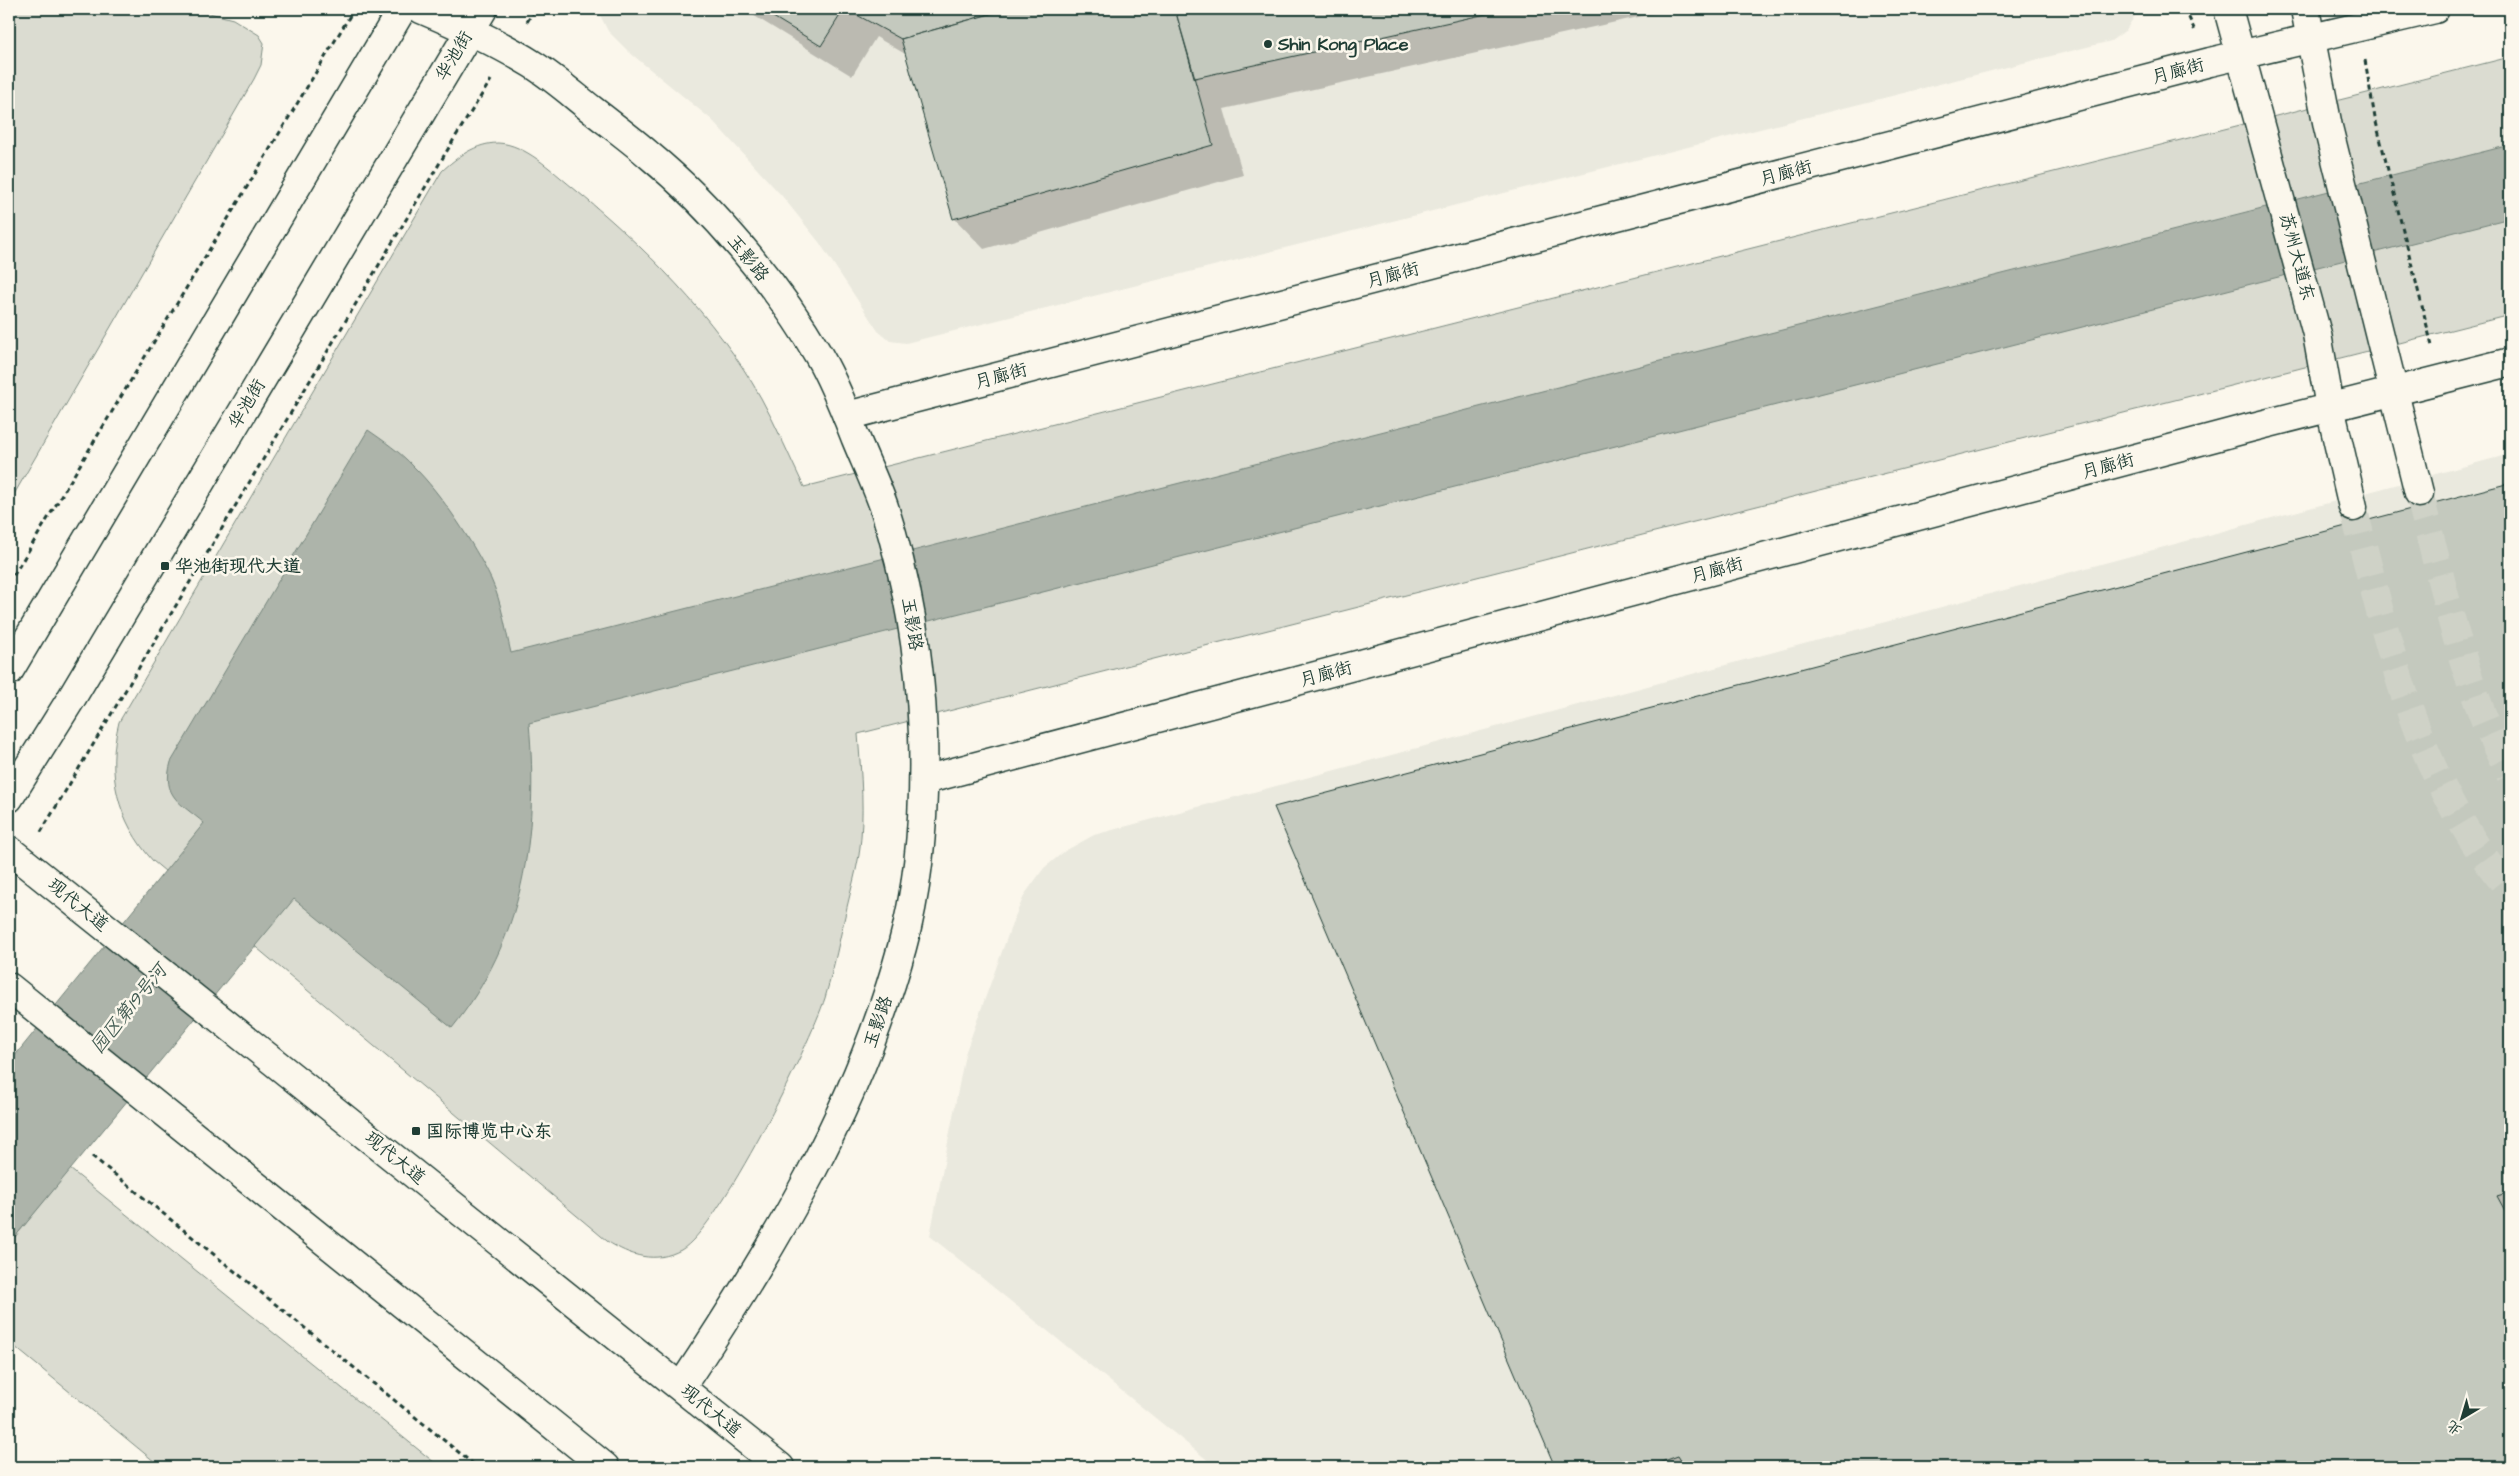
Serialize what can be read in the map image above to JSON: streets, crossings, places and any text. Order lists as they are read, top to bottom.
{
  "streets": {
    "street": [
      "华池街",
      "月廊街",
      "苏州大道东",
      "玉影路",
      "现代大道"
    ]
  },
  "crossings": [
    ["华池街", "玉影路"],
    ["月廊街", "苏州大道东"],
    ["月廊街", "玉影路"],
    ["玉影路", "现代大道"]
  ],
  "water": ["园区第19号河"],
  "places": {
    "other": ["Shin Kong Place"],
    "transit": ["华池街现代大道", "国际博览中心东"]
  },
  "north": "bottom left"
}
